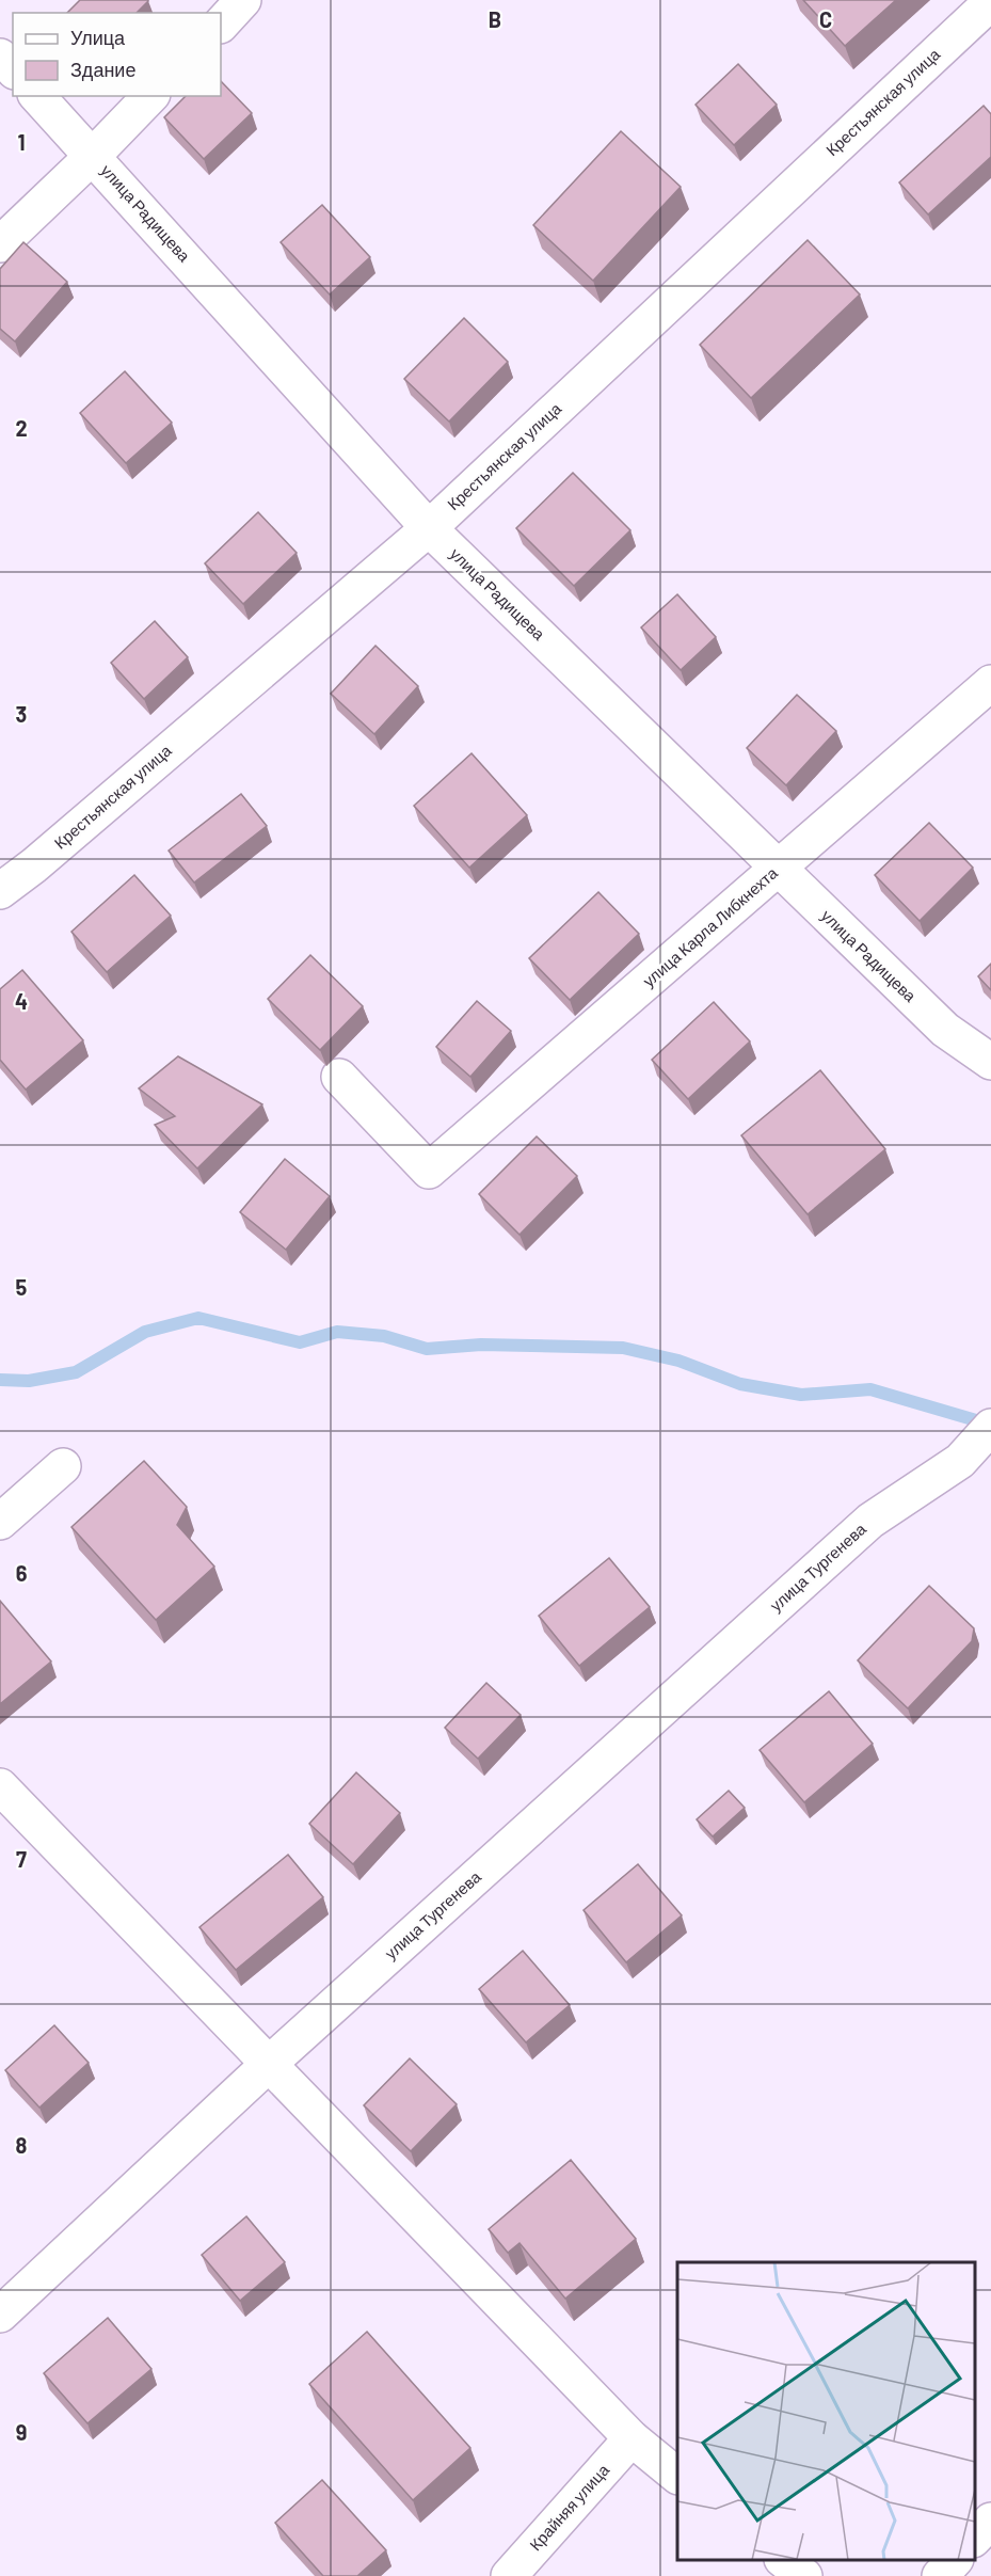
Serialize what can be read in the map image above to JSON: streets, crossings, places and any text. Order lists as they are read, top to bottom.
{
  "streets": {
    "street": [
      "Крестьянская улица",
      "улица Радищева",
      "улица Карла Либкнехта",
      "улица Тургенева",
      "Крайняя улица"
    ]
  },
  "crossings": [
    ["Крестьянская улица", "улица Радищева"],
    ["улица Радищева", "улица Карла Либкнехта"]
  ],
  "legend": ["Улица", "Здание"],
  "grid": {
    "columns": ["B", "C"],
    "rows": [
      "1",
      "2",
      "3",
      "4",
      "5",
      "6",
      "7",
      "8",
      "9"
    ]
  }
}
